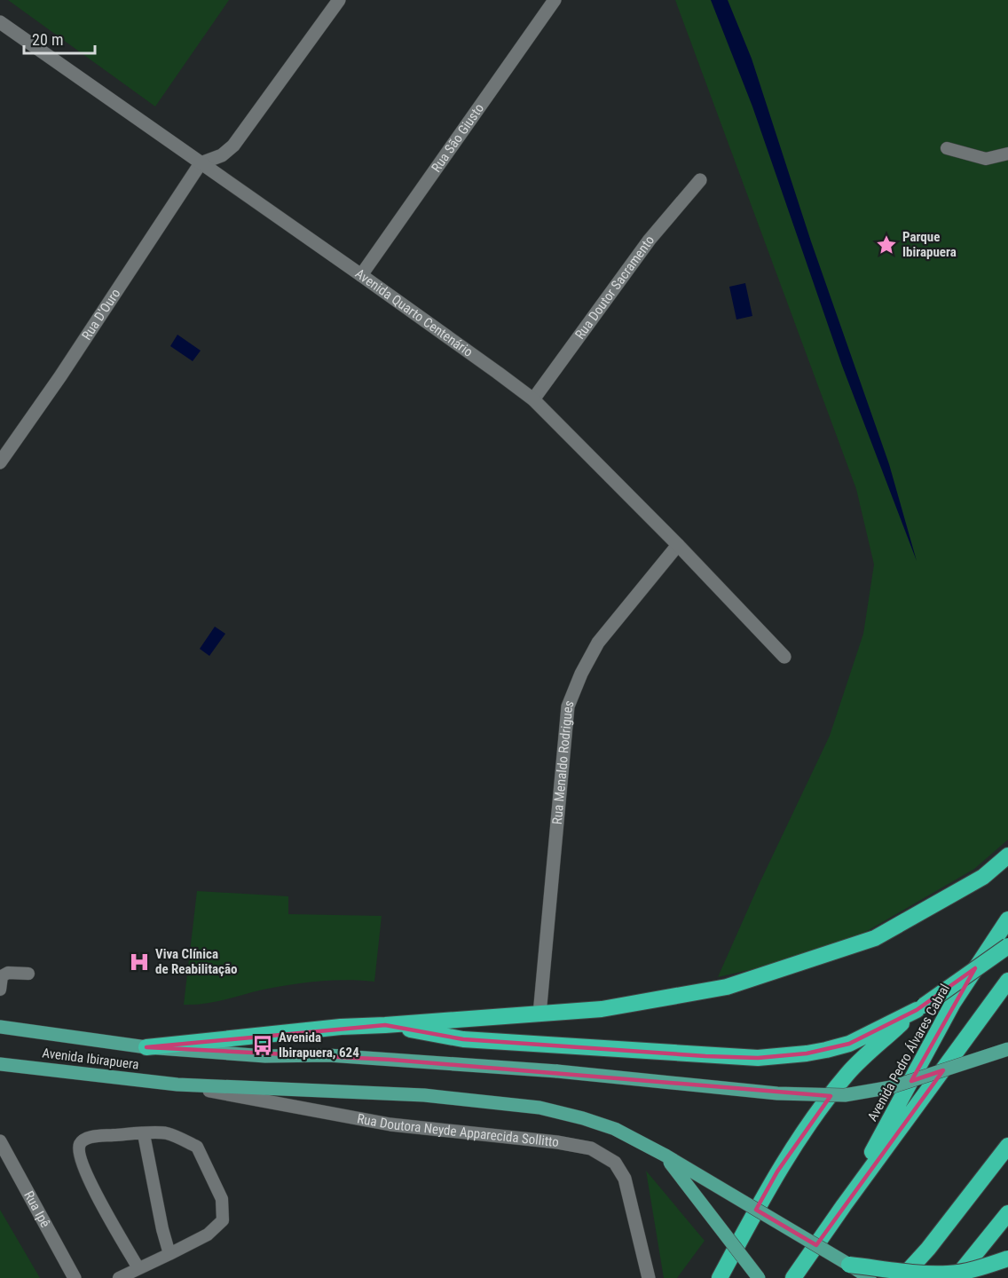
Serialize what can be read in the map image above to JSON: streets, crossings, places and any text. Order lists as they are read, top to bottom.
{
  "streets": {
    "highway": ["Avenida Pedro Álvares Cabral"],
    "main road": ["Avenida Ibirapuera"],
    "street": [
      "Rua São Giusto",
      "Rua Doutor Sacramento",
      "Avenida Quarto Centenário",
      "Rua D'Ouro",
      "Rua Menaldo Rodrigues",
      "Rua Doutora Neyde Apparecida Sollitto",
      "Rua Ipê"
    ]
  },
  "crossings": [
    ["Rua São Giusto", "Avenida Quarto Centenário"],
    ["Rua Doutor Sacramento", "Avenida Quarto Centenário"],
    ["Avenida Quarto Centenário", "Rua D'Ouro"],
    ["Avenida Quarto Centenário", "Rua Menaldo Rodrigues"],
    ["Avenida Ibirapuera", "Rua Doutora Neyde Apparecida Sollitto"]
  ],
  "places": {
    "place": ["Parque Ibirapuera"],
    "hospital": ["Viva Clínica de Reabilitação"],
    "bus stop": ["Avenida Ibirapuera, 624"]
  },
  "scale_bar": "20 m"
}
